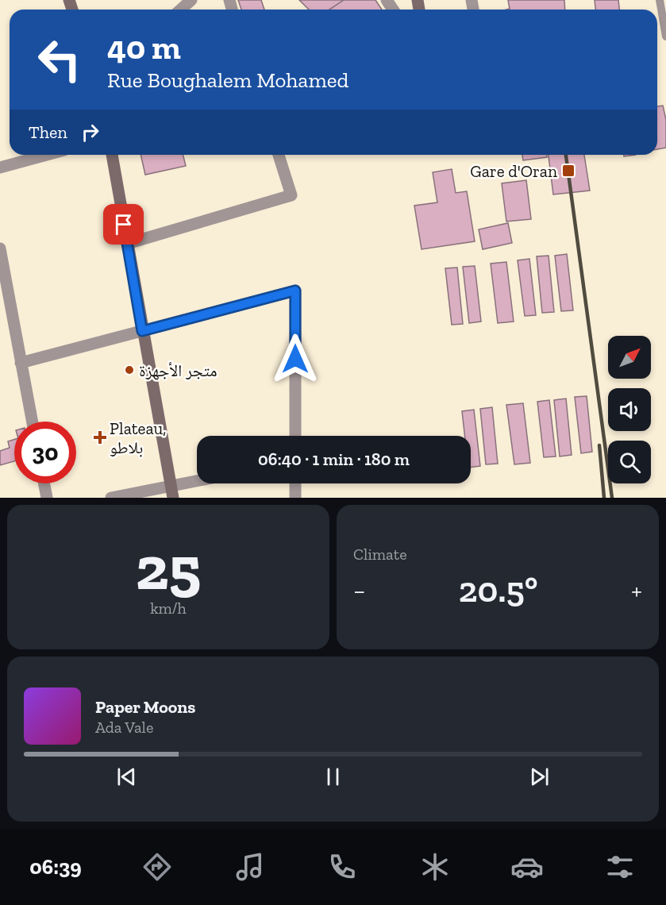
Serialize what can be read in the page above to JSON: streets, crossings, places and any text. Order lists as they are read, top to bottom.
{
  "places": {
    "transit": ["Gare d'Oran"],
    "other": ["متجر الأجهزة"],
    "health": ["Plateau, بلاطو"]
  },
  "north": "top right",
  "page": {
    "turn": ["40 m", "Rue Boughalem Mohamed"],
    "then": "Then",
    "limit": "30",
    "trip": "06:40 · 1 min · 180 m",
    "tile": [
      ["25", "km/h"],
      "Climate"
    ],
    "heat": ["−", "20.5°", "+"],
    "song": ["Paper Moons", "Ada Vale"],
    "tabs": "06:39"
  }
}
